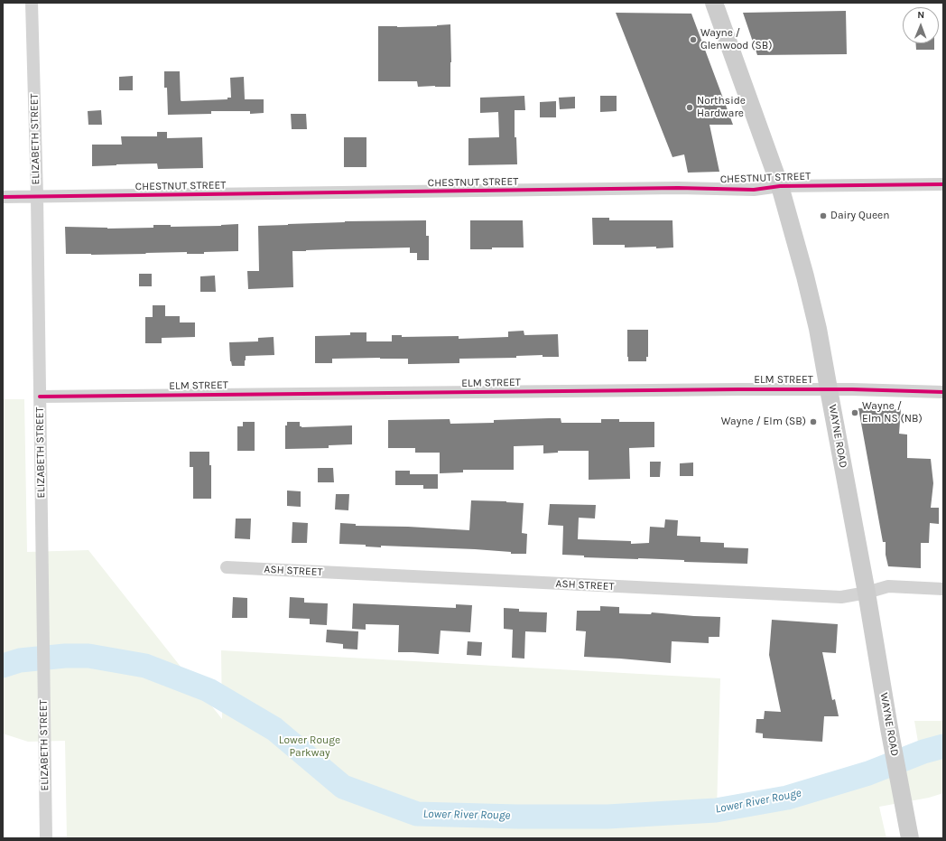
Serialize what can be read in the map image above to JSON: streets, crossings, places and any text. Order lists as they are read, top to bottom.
{
  "streets": {
    "main road": ["WAYNE ROAD"],
    "street": [
      "ELIZABETH STREET",
      "CHESTNUT STREET",
      "ELM STREET",
      "ASH STREET"
    ]
  },
  "crossings": [
    ["ELIZABETH STREET", "CHESTNUT STREET"],
    ["ELIZABETH STREET", "ELM STREET"],
    ["CHESTNUT STREET", "WAYNE ROAD"],
    ["ELM STREET", "WAYNE ROAD"],
    ["WAYNE ROAD", "ASH STREET"]
  ],
  "water": ["Lower River Rouge"],
  "parks": ["Lower Rouge Parkway"],
  "places": [
    "Wayne / Glenwood (SB)",
    "Northside Hardware",
    "Dairy Queen",
    "Wayne / Elm NS (NB)",
    "Wayne / Elm (SB)"
  ],
  "north": "top"
}
